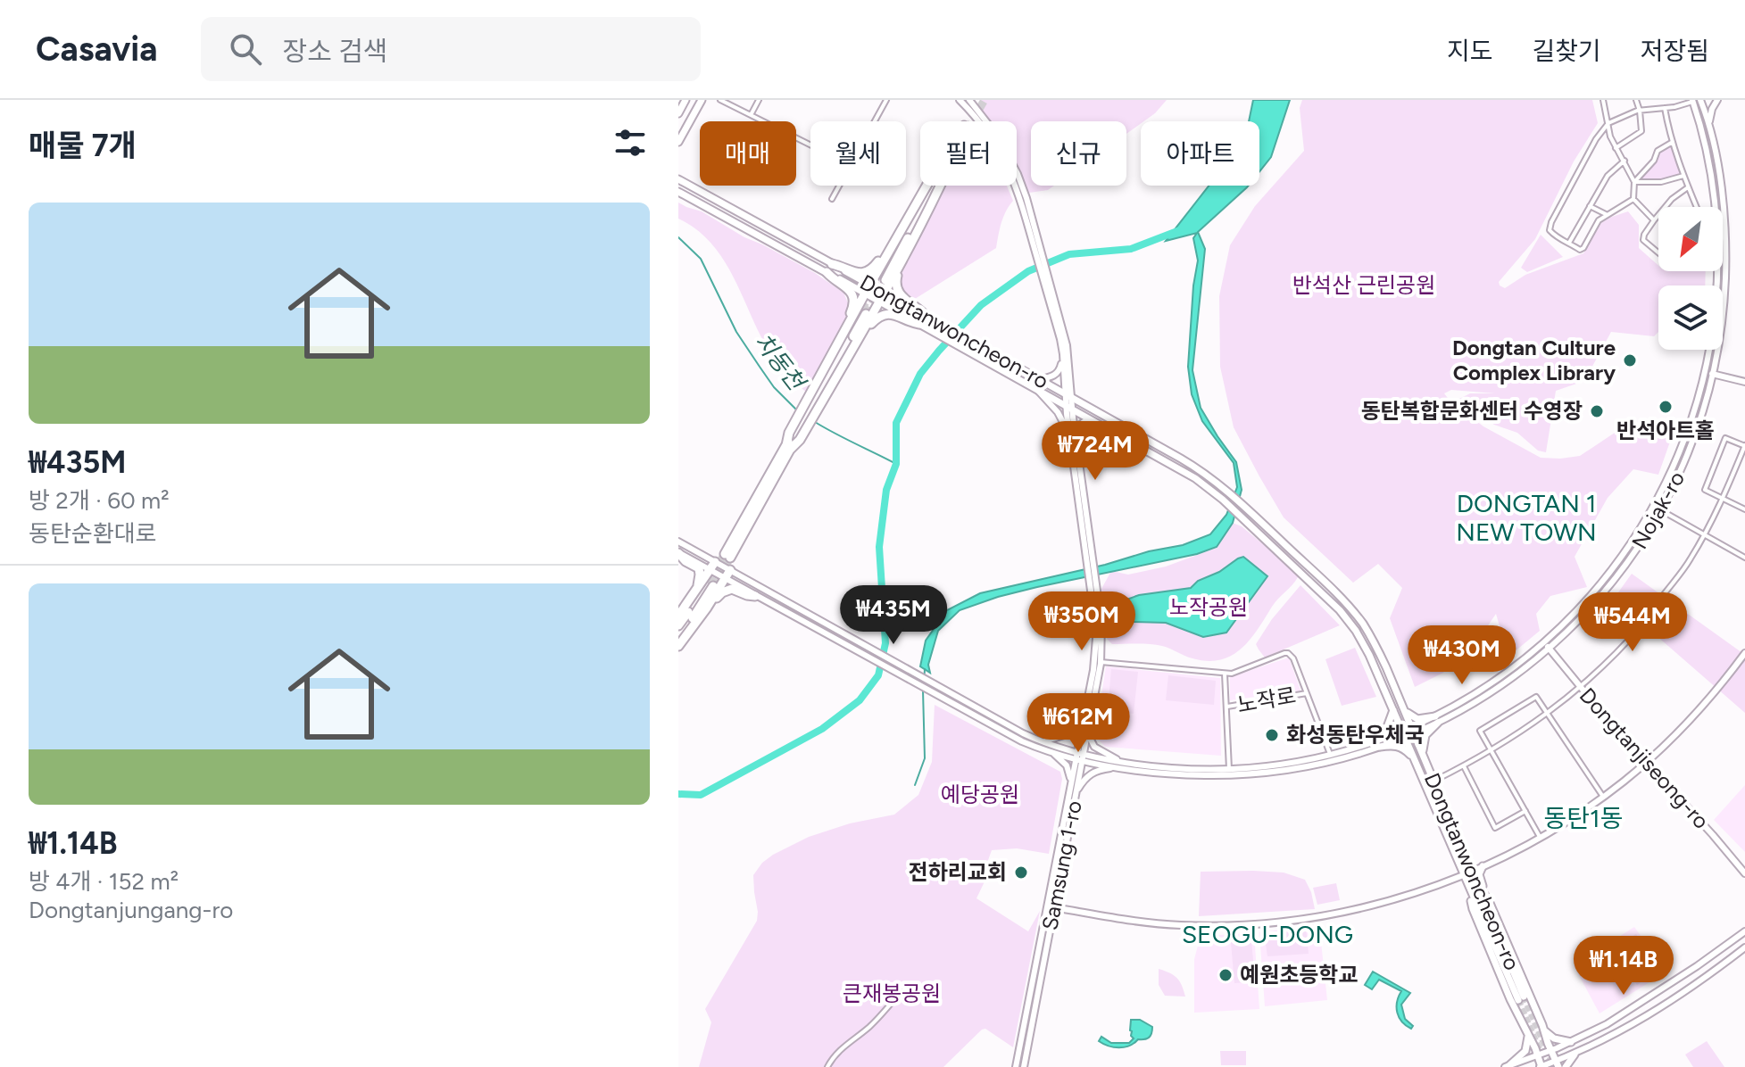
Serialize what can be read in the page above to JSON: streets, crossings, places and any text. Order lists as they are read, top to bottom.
{
  "streets": {
    "main road": ["Dongtanwoncheon-ro"],
    "street": [
      "Nojak-ro",
      "노작로",
      "Dongtanjiseong-ro",
      "Samsung 1-ro"
    ]
  },
  "crossings": [
    ["Dongtanwoncheon-ro", "Nojak-ro"],
    ["Nojak-ro", "노작로"],
    ["Nojak-ro", "Dongtanjiseong-ro"],
    ["Nojak-ro", "Samsung 1-ro"],
    ["노작로", "Samsung 1-ro"]
  ],
  "districts": ["DONGTAN 1 NEW TOWN", "동탄1동", "SEOGU-DONG"],
  "water": ["치동천"],
  "parks": [
    "반석산 근린공원",
    "노작공원",
    "예당공원",
    "큰재봉공원"
  ],
  "places": [
    "Dongtan Culture Complex Library",
    "반석아트홀",
    "동탄복합문화센터 수영장",
    "화성동탄우체국",
    "전하리교회",
    "예원초등학교"
  ],
  "north": "bottom left",
  "page": {
    "header": "Casavia",
    "search": "장소 검색",
    "nav": ["지도", "길찾기", "저장됨"],
    "heading": "매물 7개",
    "chip": [
      "매매",
      "월세",
      "필터",
      "신규",
      "아파트"
    ],
    "list": [
      {
        "name": "₩435M",
        "note": "방 2개 · 60 m² · 동탄순환대로"
      },
      {
        "name": "₩1.14B",
        "note": "방 4개 · 152 m² · Dongtanjungang-ro"
      }
    ],
    "price": [
      "₩724M",
      "₩435M",
      "₩350M",
      "₩544M",
      "₩430M",
      "₩612M",
      "₩1.14B"
    ]
  }
}
